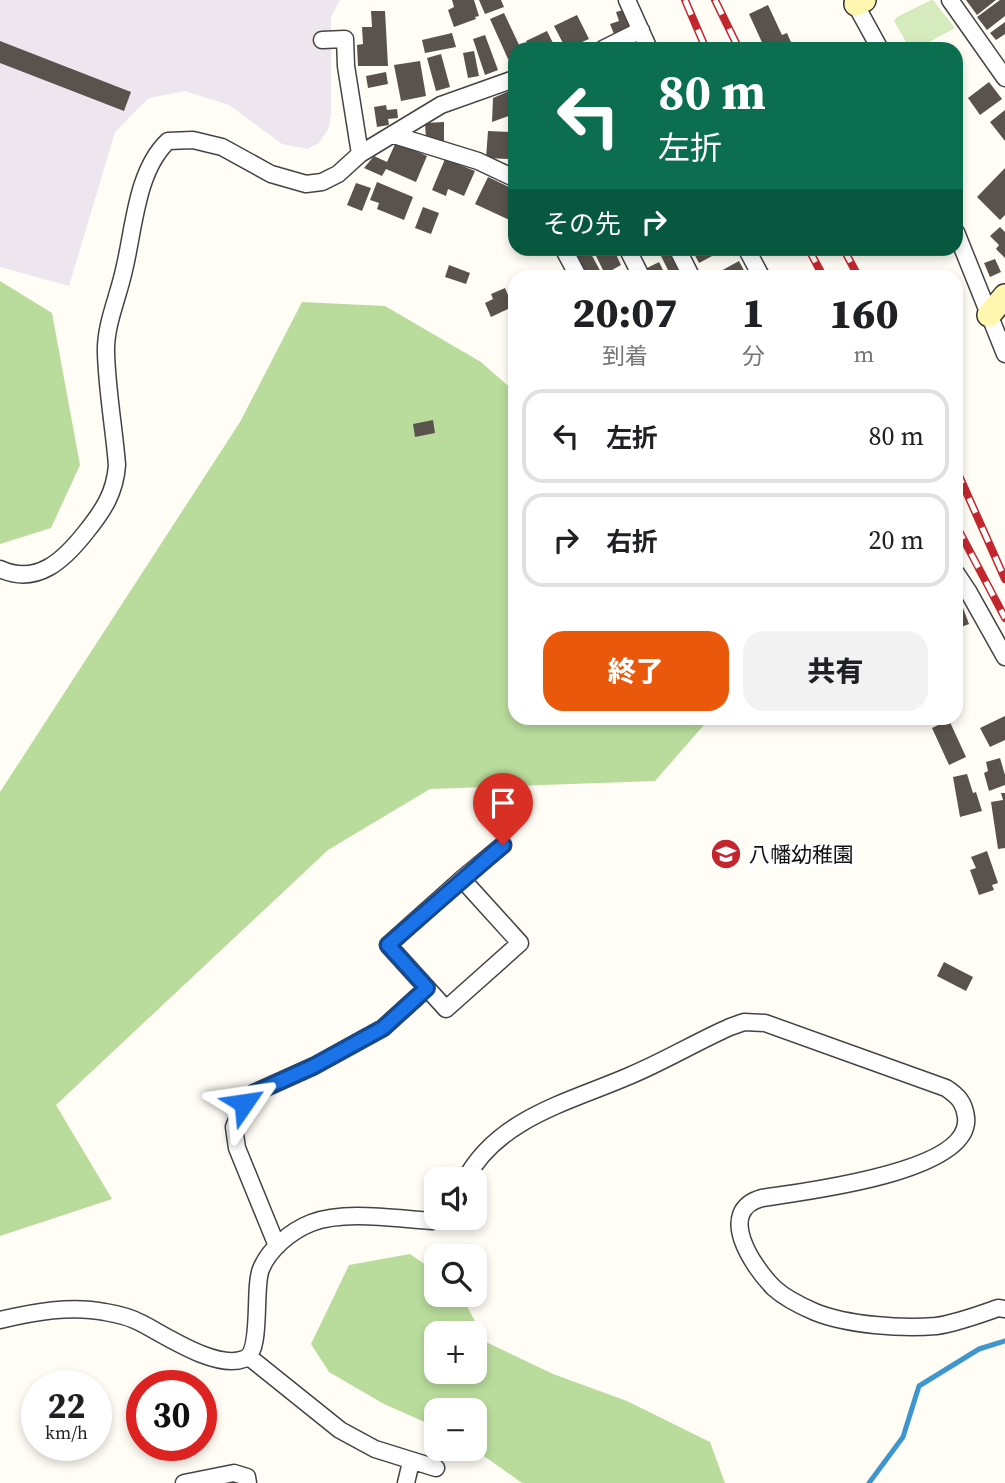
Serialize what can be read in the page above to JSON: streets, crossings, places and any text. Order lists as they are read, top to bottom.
{
  "places": {
    "school or university": ["八幡幼稚園"]
  },
  "page": {
    "turn": ["80 m", "左折"],
    "then": "その先",
    "eta": [
      "20:07",
      "到着",
      "1",
      "分",
      "160",
      "m"
    ],
    "list": [
      {
        "name": "左折",
        "value": "80 m"
      },
      {
        "name": "右折",
        "value": "20 m"
      }
    ],
    "buttons": ["終了", "共有"],
    "map_buttons": ["+", "−"],
    "speed": "22 km/h",
    "limit": "30"
  }
}
